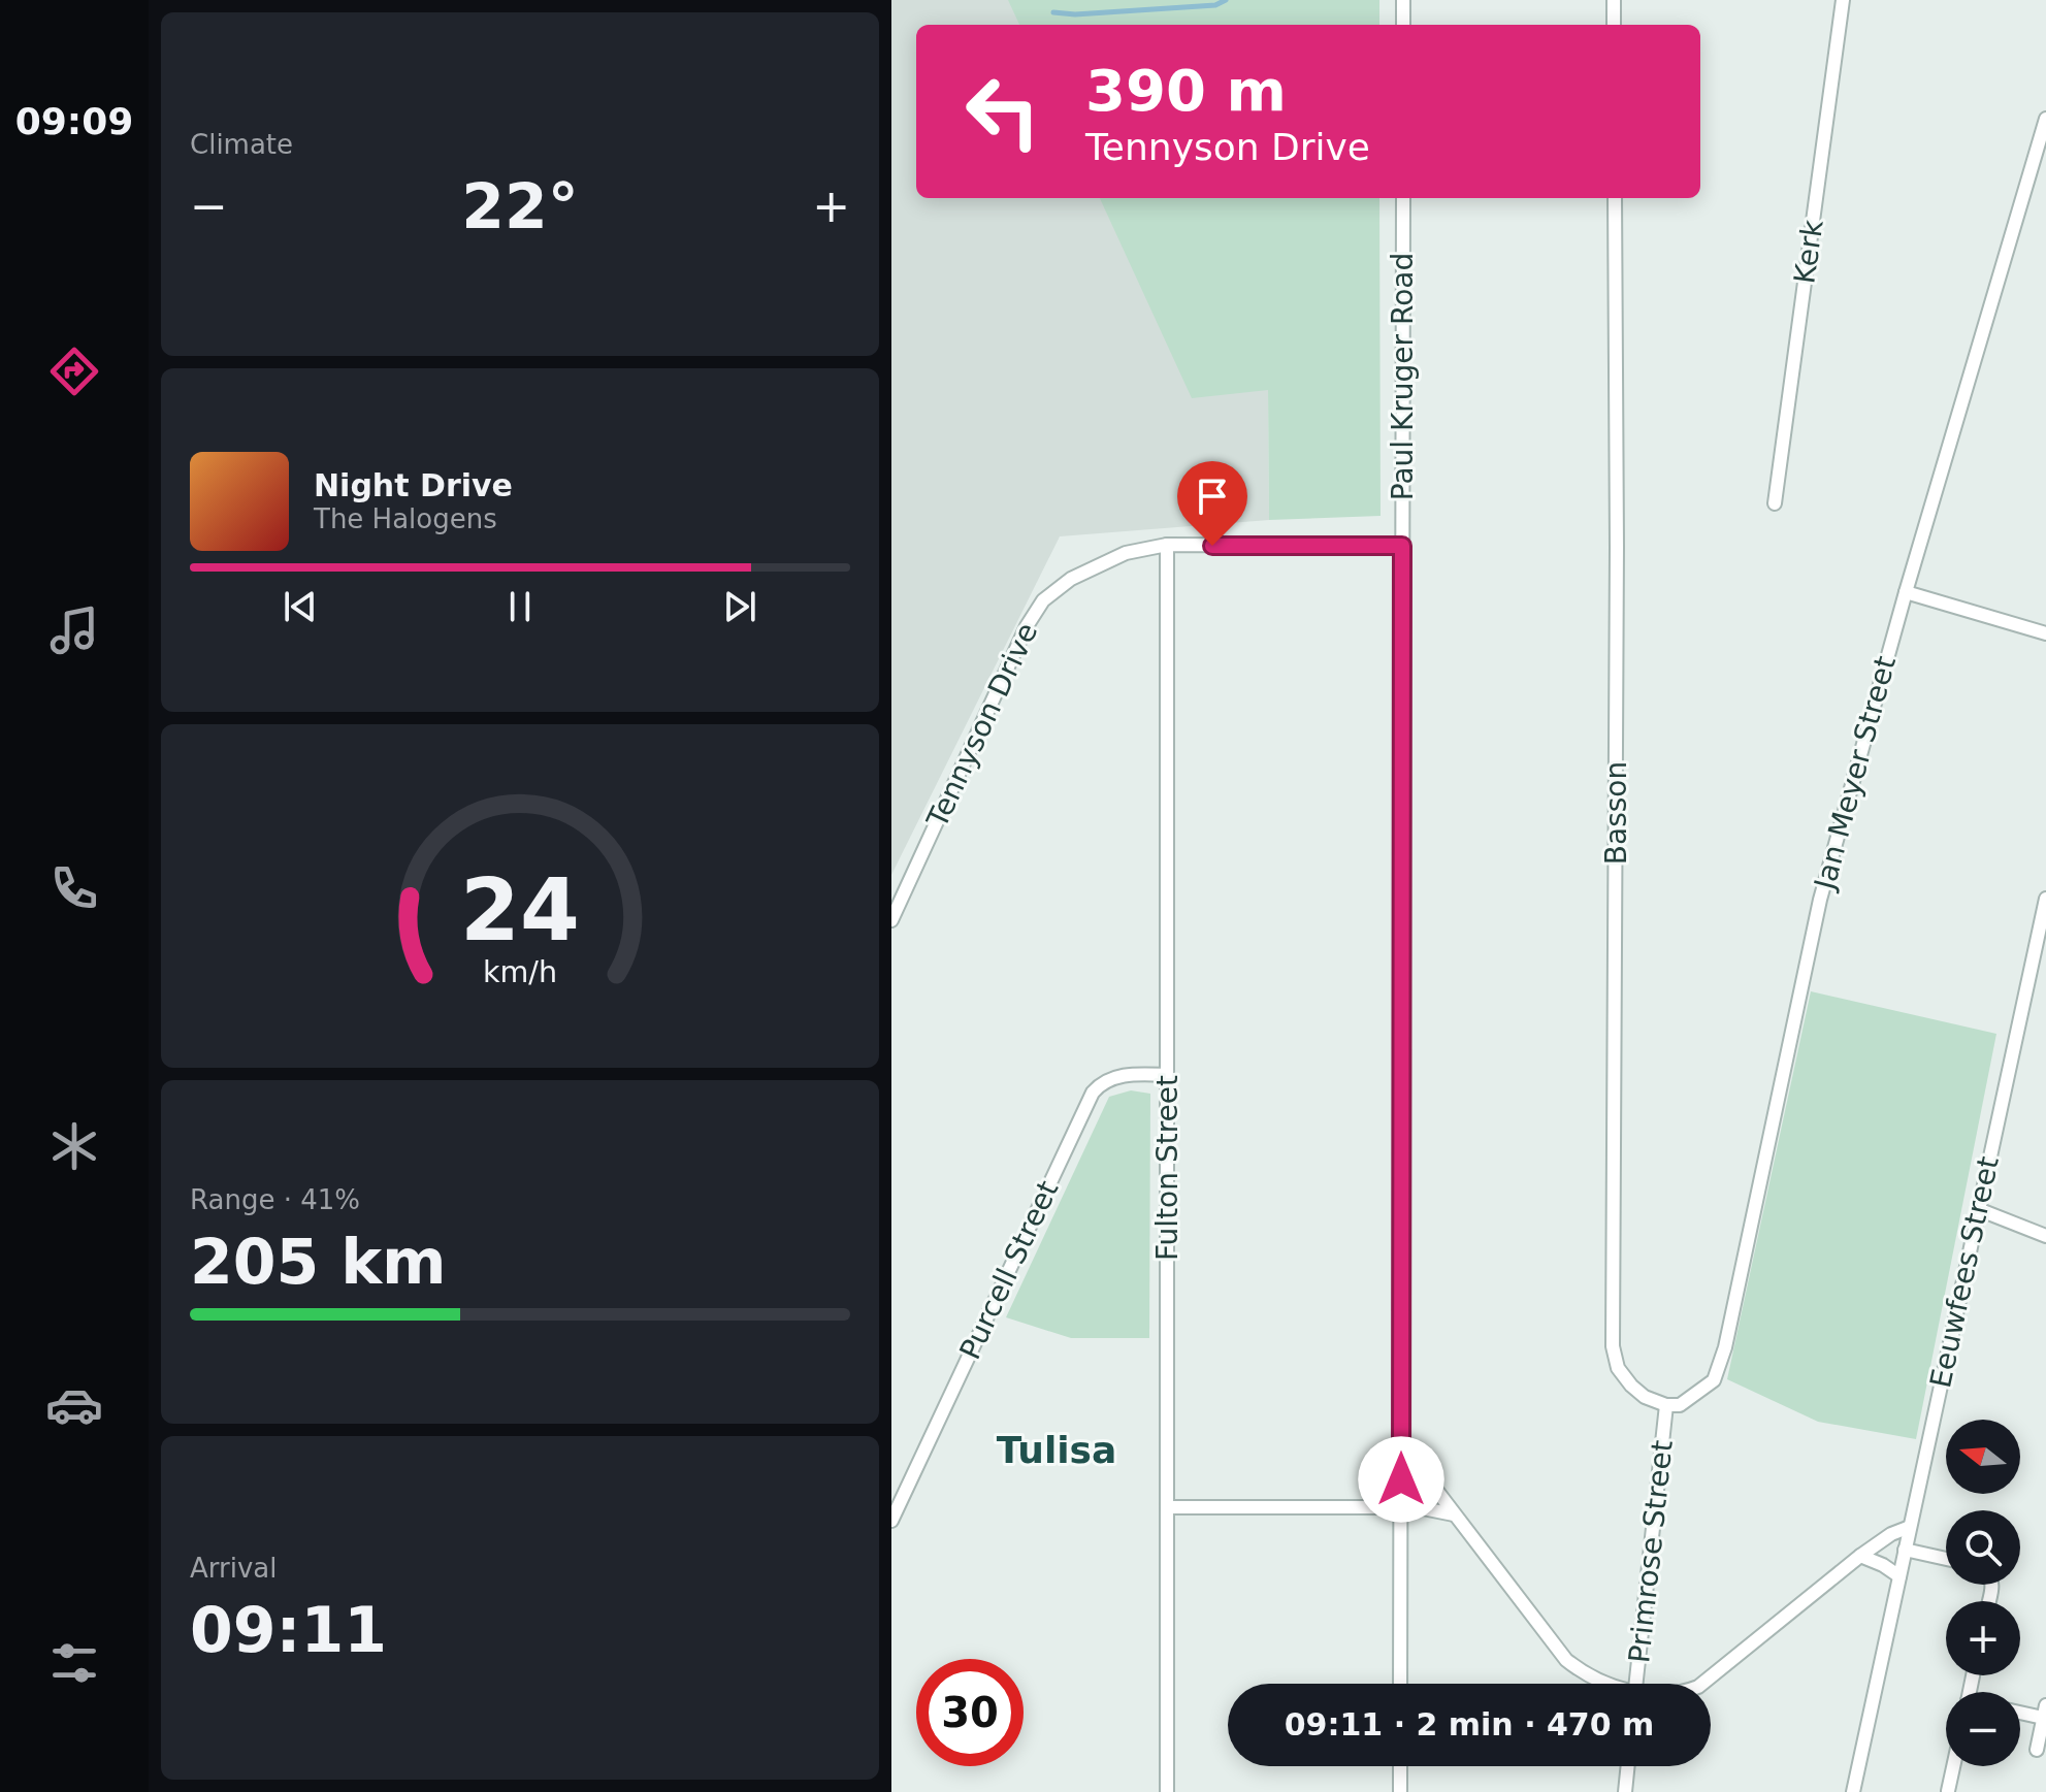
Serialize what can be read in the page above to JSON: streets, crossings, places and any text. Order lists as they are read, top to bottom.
{
  "streets": {
    "street": [
      "Kerk",
      "Paul Kruger Road",
      "Tennyson Drive",
      "Jan Meyer Street",
      "Basson",
      "Fulton Street",
      "Purcell Street",
      "Eeuwfees Street",
      "Primrose Street"
    ]
  },
  "crossings": [
    ["Paul Kruger Road", "Tennyson Drive"],
    ["Tennyson Drive", "Fulton Street"],
    ["Jan Meyer Street", "Basson"],
    ["Jan Meyer Street", "Primrose Street"],
    ["Basson", "Primrose Street"],
    ["Fulton Street", "Purcell Street"]
  ],
  "districts": ["Tulisa"],
  "north": "left",
  "page": {
    "tabs": "09:09",
    "tile": [
      "Climate",
      ["Range · 41%", "205 km"],
      ["Arrival", "09:11"]
    ],
    "turn": ["390 m", "Tennyson Drive"],
    "heat": ["−", "22°", "+"],
    "song": ["Night Drive", "The Halogens"],
    "map_buttons": ["+", "−"],
    "limit": "30",
    "trip": "09:11 · 2 min · 470 m",
    "gauge": ["24", "km/h"]
  }
}
